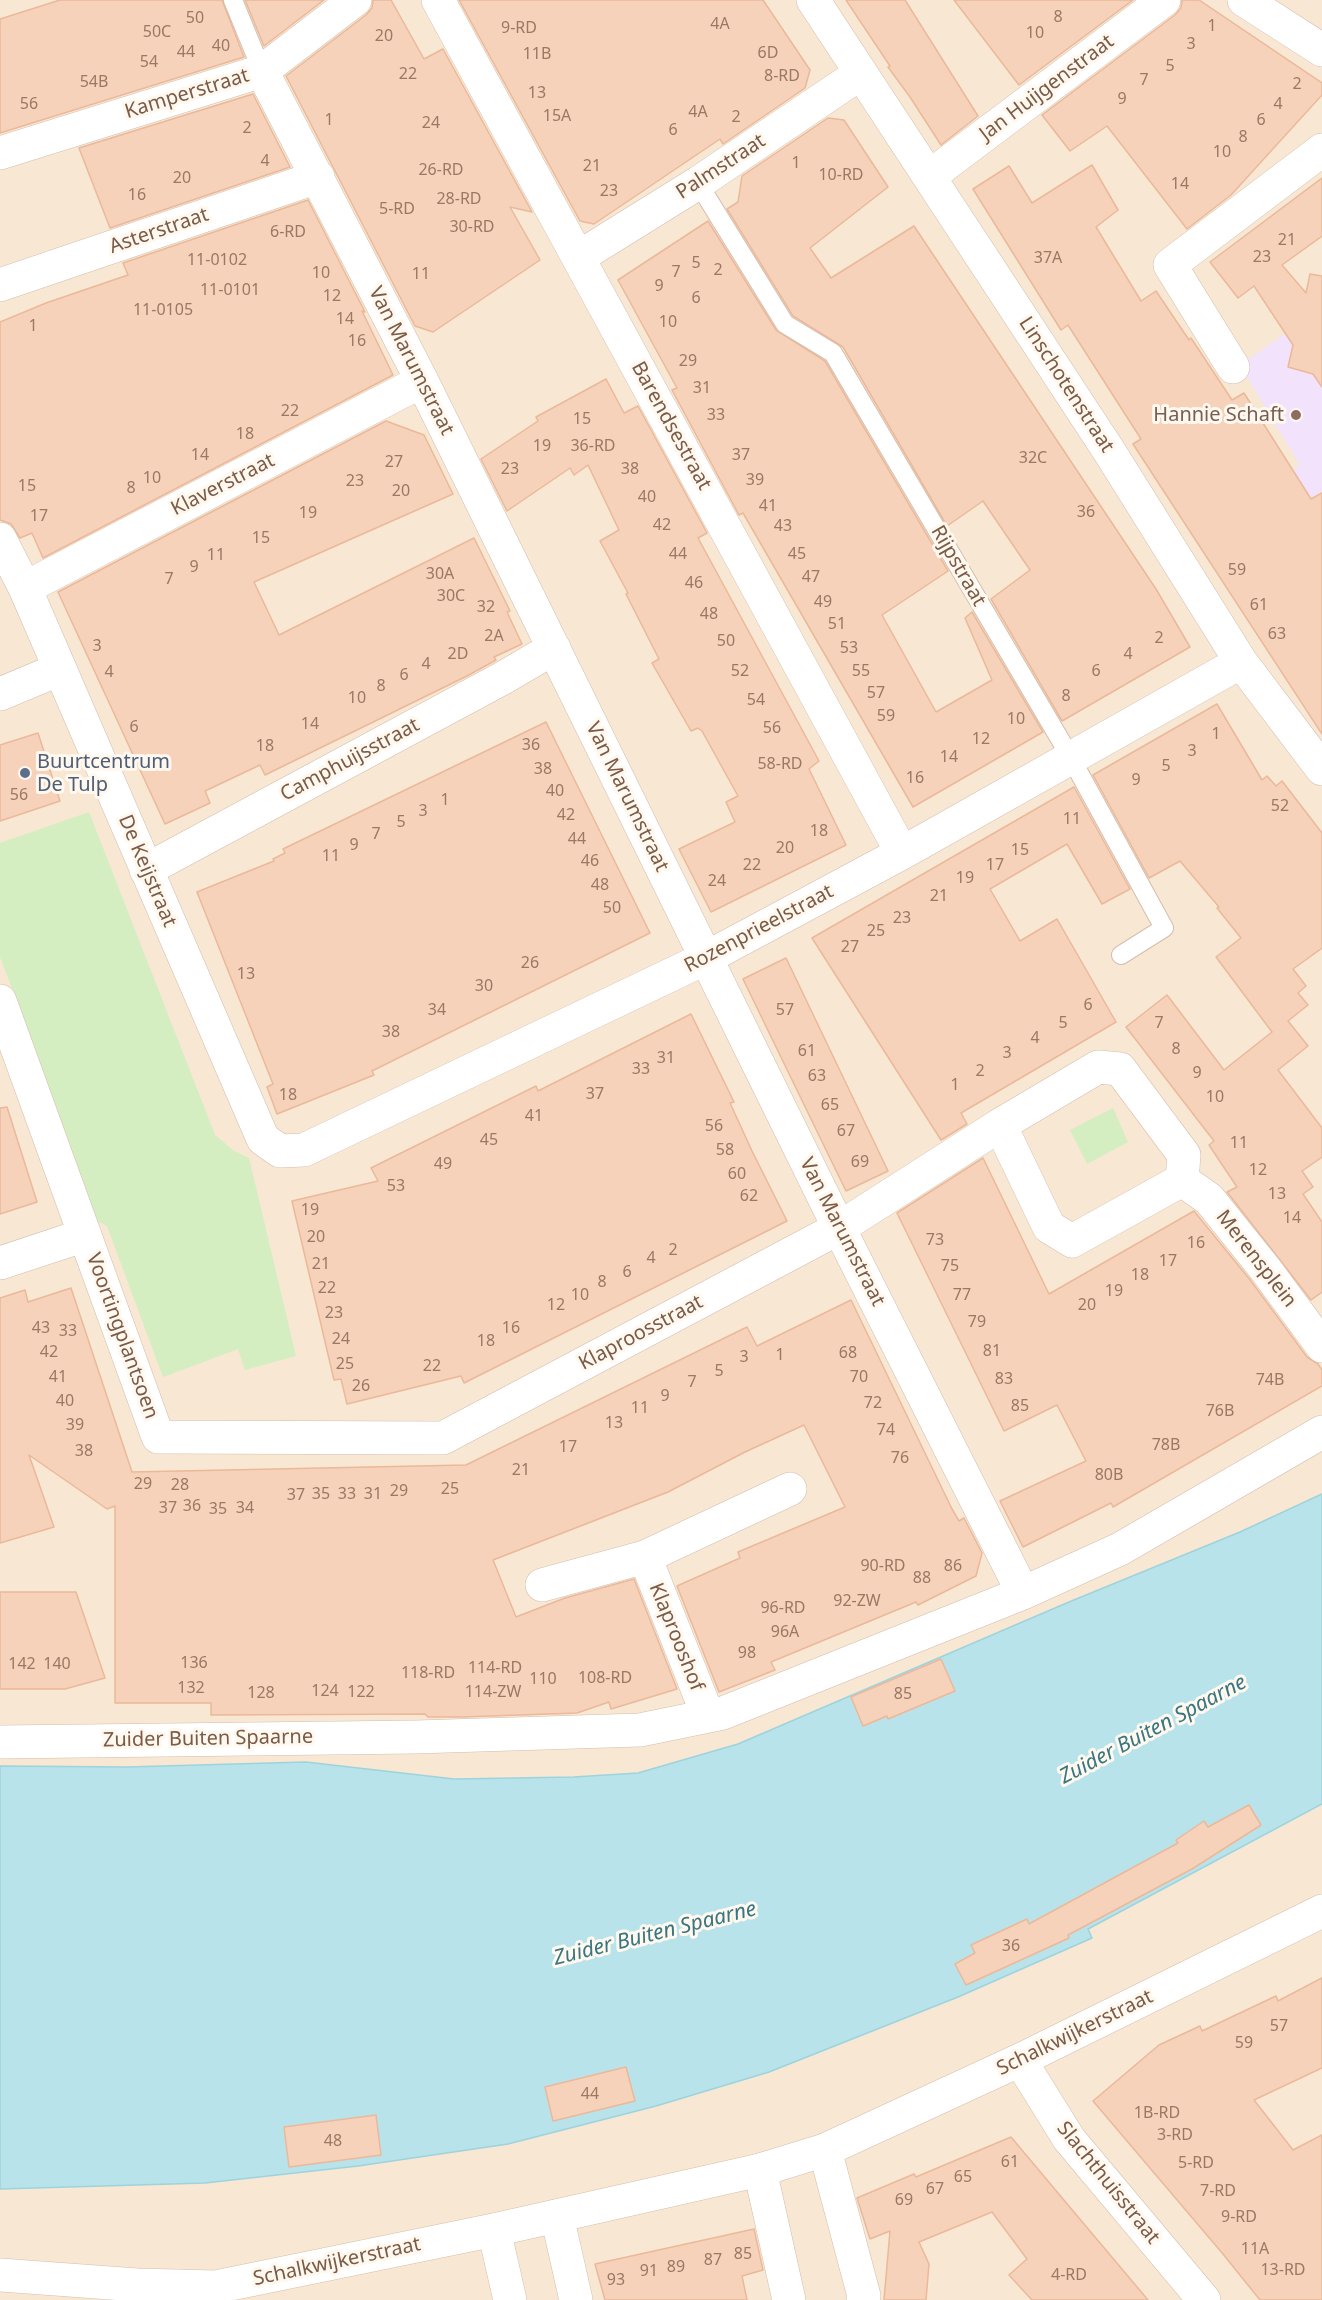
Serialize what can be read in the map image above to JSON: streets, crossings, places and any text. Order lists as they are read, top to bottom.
{
  "streets": {
    "street": [
      "Jan Huijgenstraat",
      "Kamperstraat",
      "Palmstraat",
      "Asterstraat",
      "Van Marumstraat",
      "Linschotenstraat",
      "Barendsestraat",
      "Klaverstraat",
      "Camphuijsstraat",
      "De Keijstraat",
      "Rozenprieelstraat",
      "Merensplein",
      "Klaproosstraat",
      "Voortingplantsoen",
      "Klaprooshof",
      "Zuider Buiten Spaarne",
      "Schalkwijkerstraat",
      "Slachthuisstraat"
    ],
    "lane": ["Rijpstraat"]
  },
  "crossings": [
    ["Jan Huijgenstraat", "Linschotenstraat"],
    ["Kamperstraat", "Van Marumstraat"],
    ["Palmstraat", "Linschotenstraat"],
    ["Palmstraat", "Barendsestraat"],
    ["Palmstraat", "Rijpstraat"],
    ["Asterstraat", "Van Marumstraat"],
    ["Van Marumstraat", "Klaverstraat"],
    ["Van Marumstraat", "Camphuijsstraat"],
    ["Van Marumstraat", "Rozenprieelstraat"],
    ["Van Marumstraat", "Klaproosstraat"],
    ["Van Marumstraat", "Zuider Buiten Spaarne"],
    ["Linschotenstraat", "Rozenprieelstraat"],
    ["Barendsestraat", "Rozenprieelstraat"],
    ["Klaverstraat", "De Keijstraat"],
    ["Rijpstraat", "Rozenprieelstraat"],
    ["Camphuijsstraat", "De Keijstraat"],
    ["De Keijstraat", "Rozenprieelstraat"],
    ["Klaproosstraat", "Voortingplantsoen"],
    ["Klaprooshof", "Zuider Buiten Spaarne"],
    ["Schalkwijkerstraat", "Slachthuisstraat"]
  ],
  "water": ["Zuider Buiten Spaarne"],
  "places": ["Hannie Schaft", "Buurtcentrum De Tulp"],
  "house_numbers": [
    "8",
    "50",
    "4A",
    "1",
    "9-RD",
    "50C",
    "10",
    "20",
    "3",
    "40",
    "44",
    "6D",
    "11B",
    "54",
    "5",
    "22",
    "8-RD",
    "7",
    "54B",
    "2",
    "13",
    "9",
    "56",
    "4",
    "4A",
    "15A",
    "2",
    "1",
    "6",
    "24",
    "2",
    "6",
    "8",
    "10",
    "4",
    "1",
    "21",
    "26-RD",
    "10-RD",
    "20",
    "14",
    "23",
    "16",
    "28-RD",
    "5-RD",
    "30-RD",
    "6-RD",
    "21",
    "23",
    "37A",
    "11-0102",
    "5",
    "2",
    "7",
    "10",
    "11",
    "9",
    "11-0101",
    "12",
    "6",
    "11-0105",
    "14",
    "10",
    "1",
    "16",
    "29",
    "31",
    "22",
    "33",
    "15",
    "18",
    "19",
    "36-RD",
    "14",
    "37",
    "32C",
    "27",
    "23",
    "38",
    "10",
    "39",
    "23",
    "15",
    "8",
    "20",
    "40",
    "41",
    "36",
    "19",
    "17",
    "42",
    "43",
    "15",
    "44",
    "45",
    "11",
    "9",
    "59",
    "30A",
    "47",
    "7",
    "46",
    "30C",
    "49",
    "61",
    "32",
    "48",
    "51",
    "63",
    "2A",
    "2",
    "50",
    "3",
    "53",
    "2D",
    "4",
    "4",
    "52",
    "55",
    "6",
    "4",
    "6",
    "8",
    "57",
    "8",
    "10",
    "54",
    "59",
    "10",
    "14",
    "6",
    "56",
    "1",
    "12",
    "36",
    "18",
    "3",
    "14",
    "58-RD",
    "5",
    "38",
    "16",
    "9",
    "40",
    "56",
    "1",
    "52",
    "3",
    "42",
    "11",
    "5",
    "18",
    "7",
    "44",
    "9",
    "20",
    "15",
    "11",
    "46",
    "22",
    "17",
    "19",
    "24",
    "48",
    "21",
    "50",
    "23",
    "25",
    "27",
    "26",
    "13",
    "30",
    "6",
    "34",
    "57",
    "5",
    "7",
    "38",
    "4",
    "8",
    "61",
    "3",
    "31",
    "33",
    "2",
    "9",
    "63",
    "1",
    "37",
    "18",
    "10",
    "65",
    "41",
    "56",
    "67",
    "45",
    "11",
    "58",
    "69",
    "49",
    "12",
    "60",
    "53",
    "13",
    "62",
    "19",
    "14",
    "20",
    "73",
    "16",
    "2",
    "4",
    "17",
    "21",
    "75",
    "6",
    "18",
    "8",
    "22",
    "19",
    "10",
    "77",
    "12",
    "20",
    "23",
    "79",
    "43",
    "16",
    "33",
    "24",
    "18",
    "81",
    "42",
    "68",
    "1",
    "3",
    "25",
    "22",
    "5",
    "41",
    "70",
    "83",
    "74B",
    "7",
    "26",
    "9",
    "40",
    "72",
    "85",
    "11",
    "76B",
    "13",
    "39",
    "74",
    "78B",
    "17",
    "38",
    "76",
    "21",
    "80B",
    "29",
    "28",
    "25",
    "29",
    "35",
    "33",
    "31",
    "37",
    "36",
    "37",
    "34",
    "35",
    "90-RD",
    "86",
    "88",
    "92-ZW",
    "96-RD",
    "96A",
    "98",
    "136",
    "142",
    "140",
    "114-RD",
    "118-RD",
    "108-RD",
    "110",
    "132",
    "124",
    "122",
    "114-ZW",
    "128",
    "85",
    "36",
    "57",
    "59",
    "44",
    "1B-RD",
    "3-RD",
    "48",
    "61",
    "5-RD",
    "65",
    "67",
    "7-RD",
    "69",
    "9-RD",
    "11A",
    "85",
    "87",
    "89",
    "13-RD",
    "91",
    "4-RD",
    "93"
  ]
}
